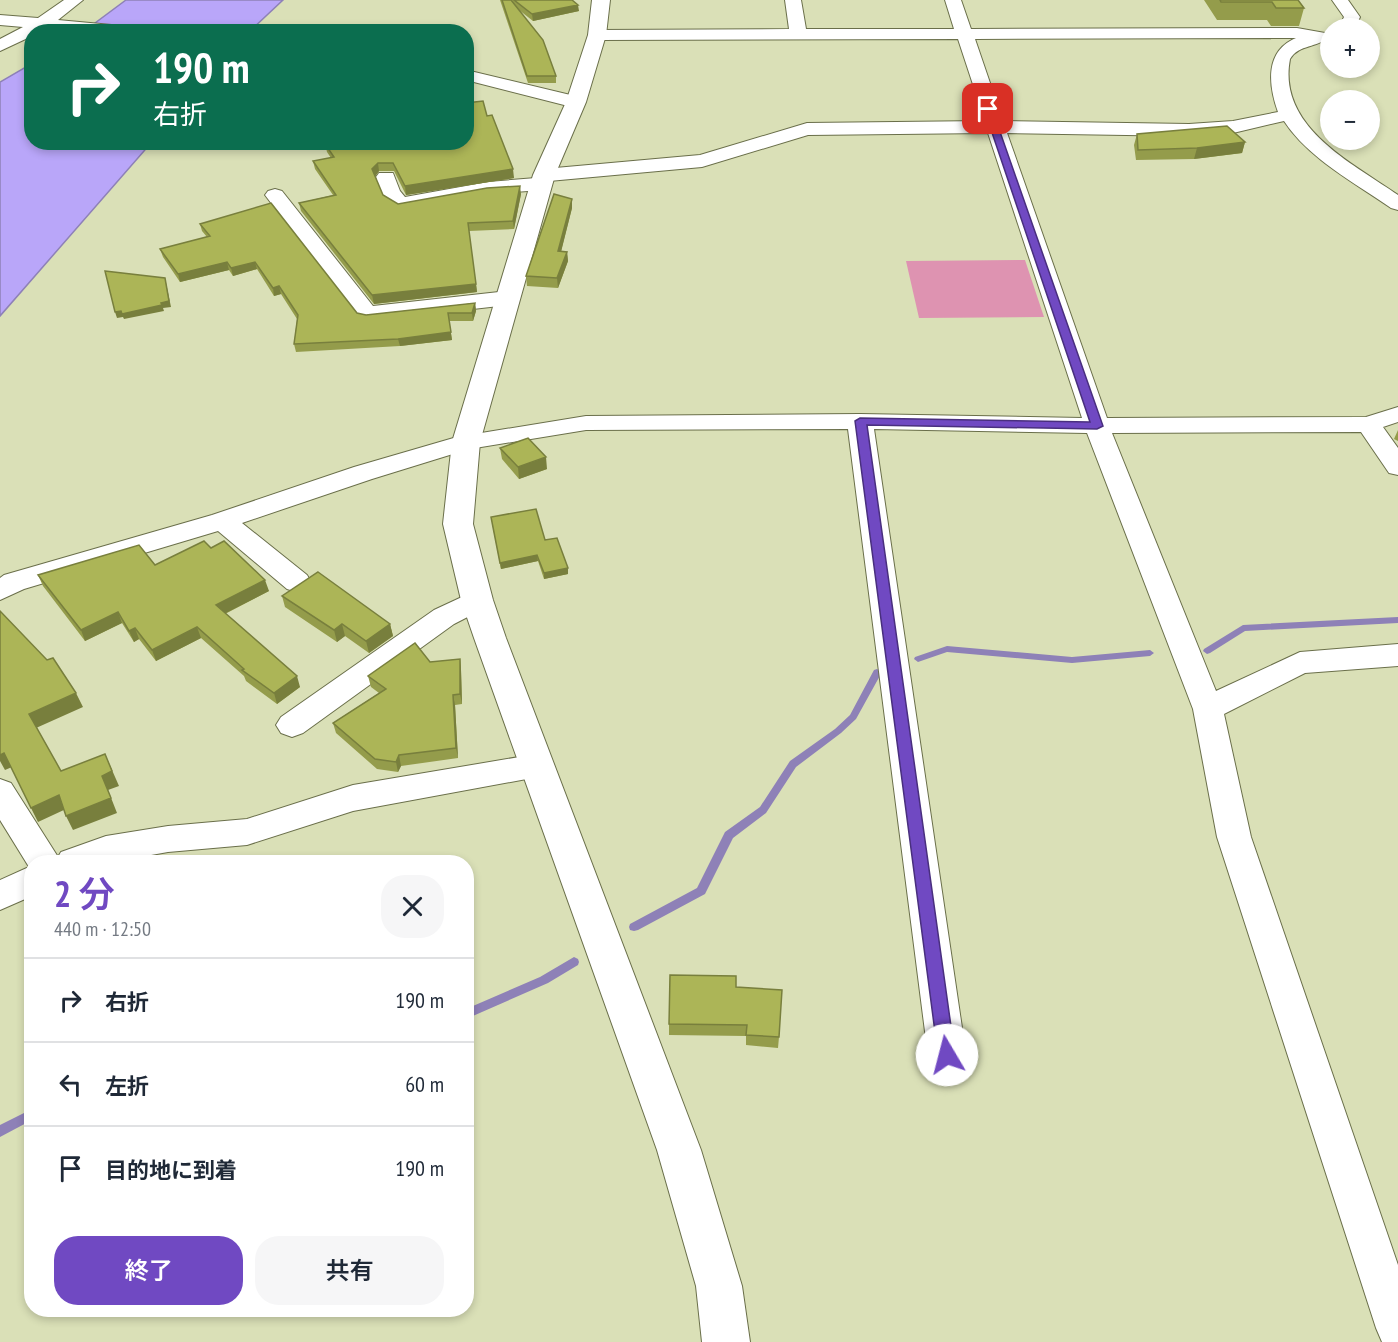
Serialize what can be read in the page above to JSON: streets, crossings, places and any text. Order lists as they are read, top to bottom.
{
  "page": {
    "map_buttons": ["+", "−"],
    "turn": ["190 m", "右折"],
    "heading": ["2 分", "440 m · 12:50"],
    "list": [
      {
        "name": "右折",
        "value": "190 m"
      },
      {
        "name": "左折",
        "value": "60 m"
      },
      {
        "name": "目的地に到着",
        "value": "190 m"
      }
    ],
    "buttons": ["終了", "共有"]
  }
}
